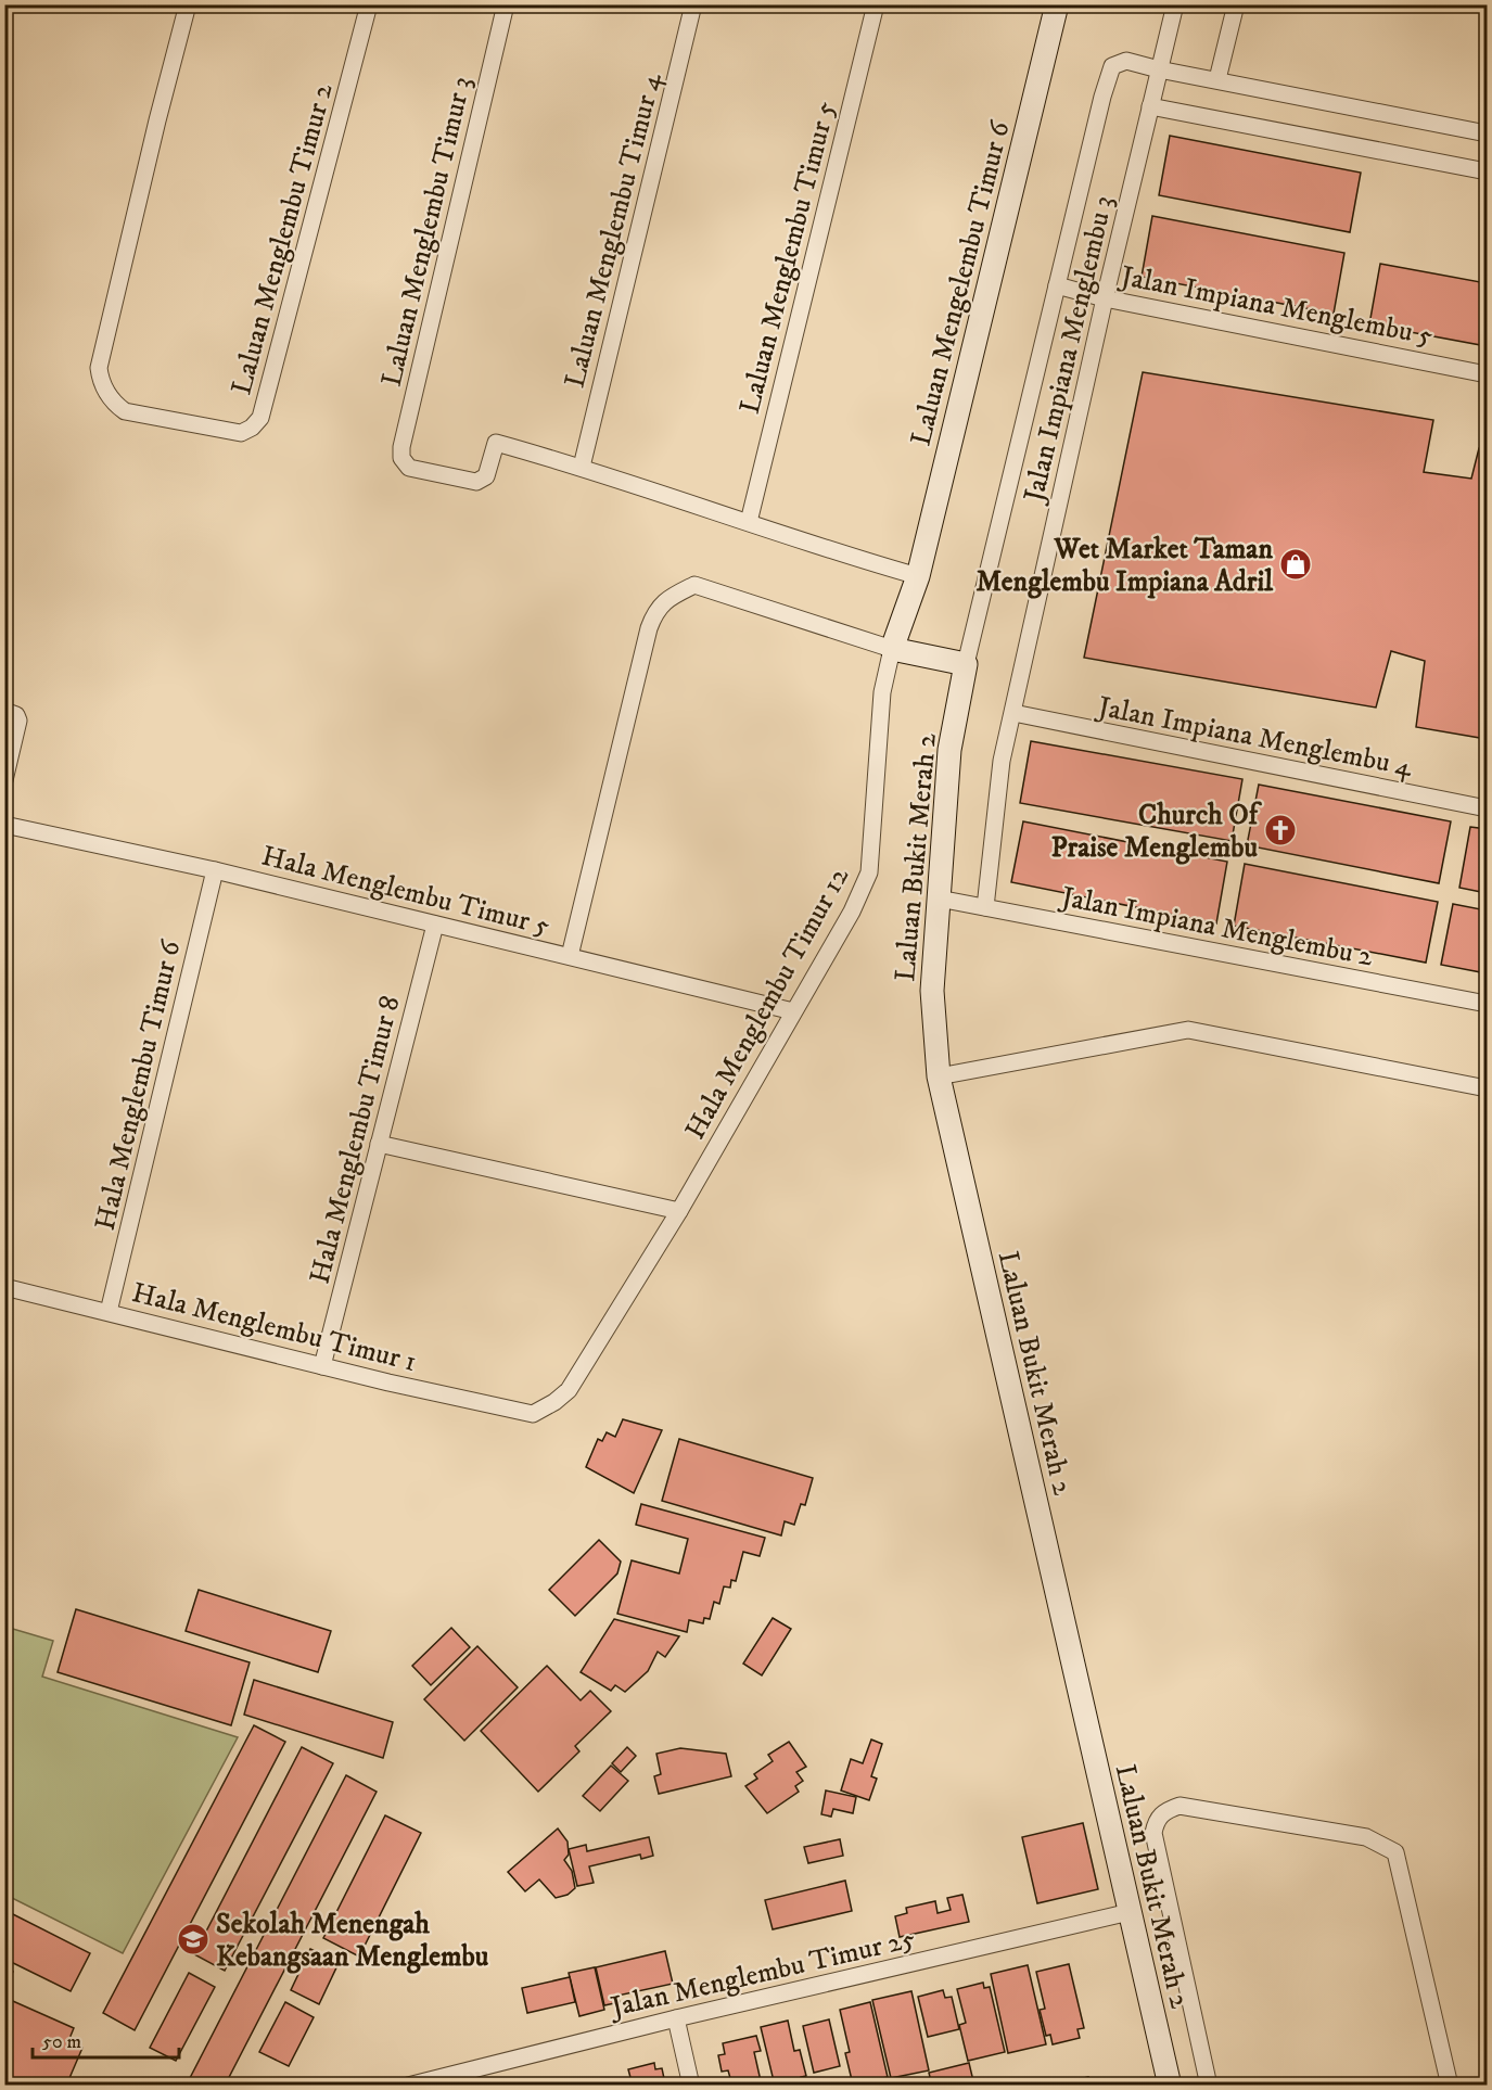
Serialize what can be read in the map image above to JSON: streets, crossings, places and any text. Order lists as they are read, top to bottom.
{
  "streets": {
    "street": [
      "Laluan Menglembu Timur 4",
      "Laluan Menglembu Timur 3",
      "Laluan Menglembu Timur 2",
      "Laluan Menglembu Timur 5",
      "Laluan Mengelembu Timur 6",
      "Jalan Impiana Menglembu 5",
      "Jalan Impiana Menglembu 3",
      "Jalan Impiana Menglembu 4",
      "Laluan Bukit Merah 2",
      "Hala Menglembu Timur 5",
      "Jalan Impiana Menglembu 2",
      "Hala Menglembu Timur 12",
      "Hala Menglembu Timur 6",
      "Hala Menglembu Timur 8",
      "Hala Menglembu Timur 1",
      "Jalan Menglembu Timur 25"
    ]
  },
  "crossings": [
    ["Laluan Menglembu Timur 4", "Laluan Menglembu Timur 3"],
    ["Laluan Mengelembu Timur 6", "Hala Menglembu Timur 12"],
    ["Jalan Impiana Menglembu 5", "Jalan Impiana Menglembu 3"],
    ["Jalan Impiana Menglembu 3", "Jalan Impiana Menglembu 4"],
    ["Jalan Impiana Menglembu 3", "Jalan Impiana Menglembu 2"],
    ["Laluan Bukit Merah 2", "Jalan Impiana Menglembu 2"],
    ["Laluan Bukit Merah 2", "Jalan Menglembu Timur 25"],
    ["Hala Menglembu Timur 5", "Hala Menglembu Timur 12"],
    ["Hala Menglembu Timur 5", "Hala Menglembu Timur 6"],
    ["Hala Menglembu Timur 5", "Hala Menglembu Timur 8"],
    ["Hala Menglembu Timur 12", "Hala Menglembu Timur 1"],
    ["Hala Menglembu Timur 6", "Hala Menglembu Timur 1"],
    ["Hala Menglembu Timur 8", "Hala Menglembu Timur 1"]
  ],
  "places": {
    "shop": ["Wet Market Taman Menglembu Impiana Adril"],
    "church": ["Church Of Praise Menglembu"],
    "school or university": ["Sekolah Menengah Kebangsaan Menglembu"]
  },
  "scale_bar": "50 m"
}
